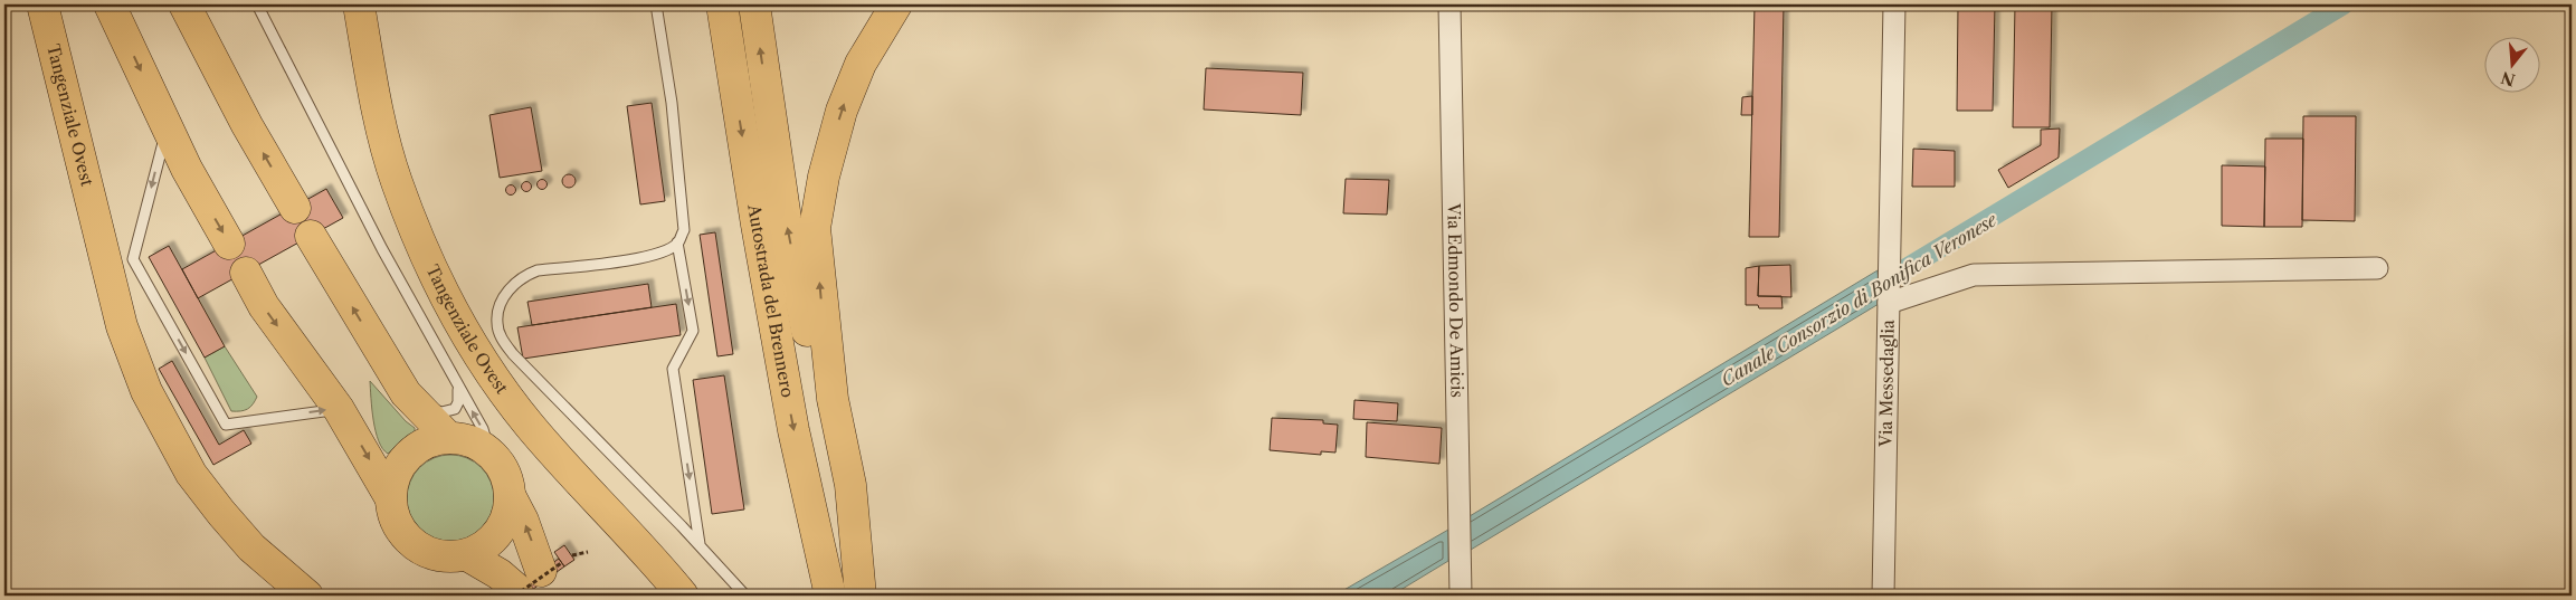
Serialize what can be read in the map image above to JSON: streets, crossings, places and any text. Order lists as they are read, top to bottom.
{
  "streets": {
    "highway": ["Tangenziale Ovest", "Autostrada del Brennero"],
    "street": ["Via Edmondo De Amicis", "Via Messedaglia"]
  },
  "water": ["Canale Consorzio di Bonifica Veronese"],
  "north": "bottom"
}
